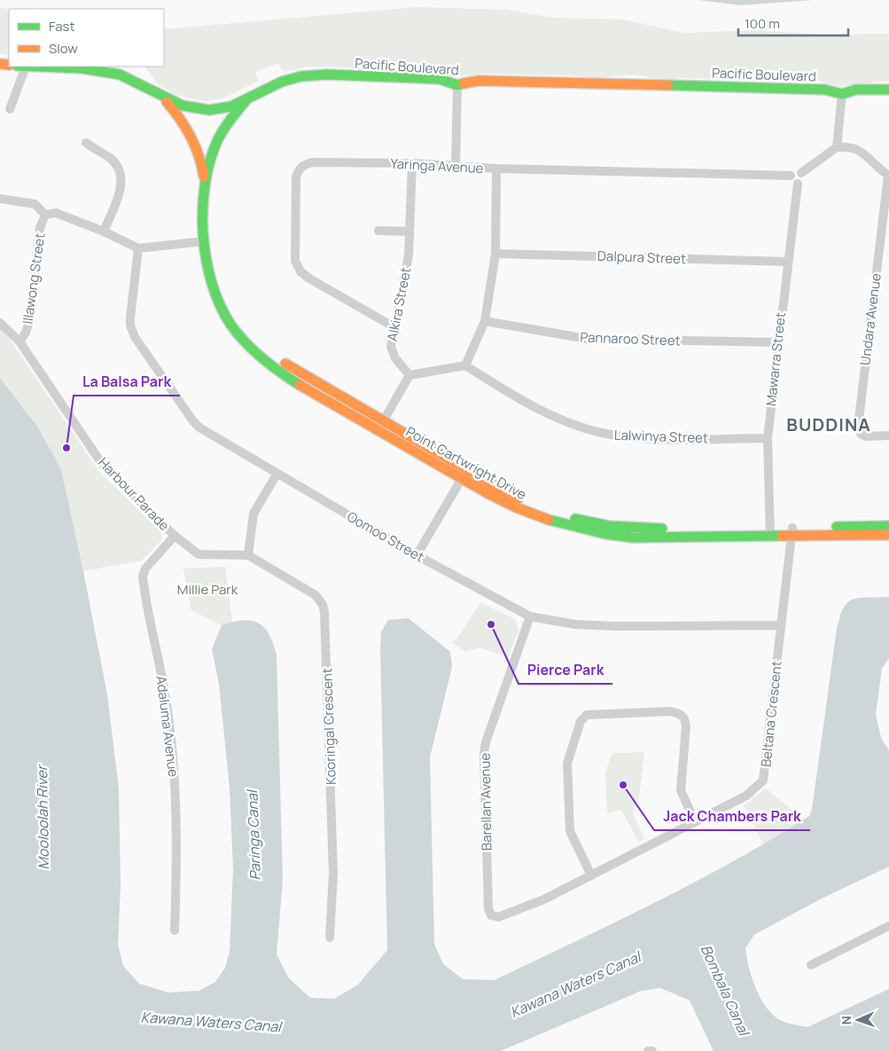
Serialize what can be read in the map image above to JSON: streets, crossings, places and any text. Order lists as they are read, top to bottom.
{
  "streets": {
    "main road": ["Pacific Boulevard", "Point Cartwright Drive"],
    "street": [
      "Yaringa Avenue",
      "Dalpura Street",
      "Illawong Street",
      "Alkira Street",
      "Undara Avenue",
      "Pannaroo Street",
      "Mawarra Street",
      "Lalwinya Street",
      "Harbour Parade",
      "Oomoo Street",
      "Beltana Crescent",
      "Adaluma Avenue",
      "Kooringal Crescent",
      "Barellan Avenue"
    ]
  },
  "crossings": [
    ["Pacific Boulevard", "Point Cartwright Drive"],
    ["Yaringa Avenue", "Alkira Street"],
    ["Yaringa Avenue", "Mawarra Street"],
    ["Dalpura Street", "Mawarra Street"],
    ["Illawong Street", "Harbour Parade"],
    ["Pannaroo Street", "Mawarra Street"],
    ["Mawarra Street", "Lalwinya Street"],
    ["Mawarra Street", "Point Cartwright Drive"],
    ["Point Cartwright Drive", "Beltana Crescent"],
    ["Harbour Parade", "Adaluma Avenue"],
    ["Harbour Parade", "Kooringal Crescent"],
    ["Oomoo Street", "Beltana Crescent"],
    ["Oomoo Street", "Barellan Avenue"],
    ["Beltana Crescent", "Barellan Avenue"]
  ],
  "districts": ["BUDDINA"],
  "water": [
    "Mooloolah River",
    "Paringa Canal",
    "Kawana Waters Canal",
    "Bombala Canal"
  ],
  "parks": ["Millie Park"],
  "places": ["La Balsa Park", "Pierce Park", "Jack Chambers Park"],
  "legend": ["Fast", "Slow"],
  "scale_bar": "100 m",
  "north": "left"
}
